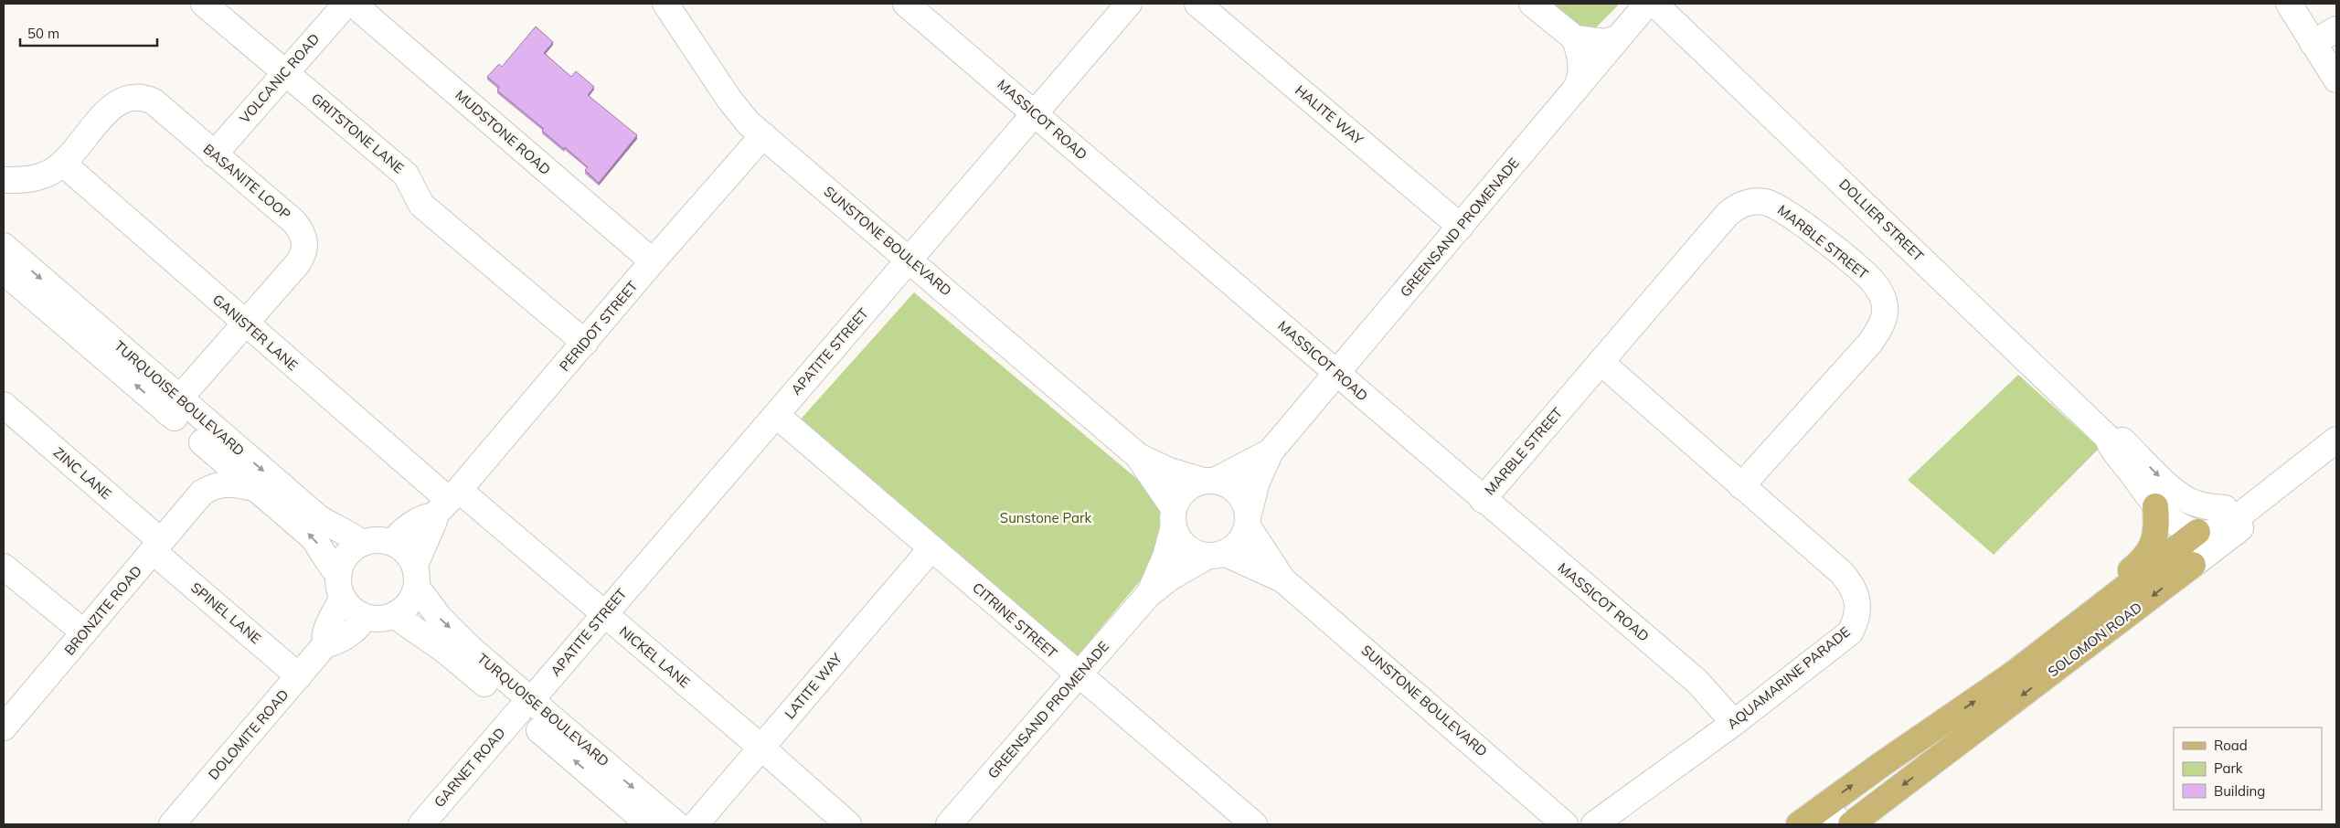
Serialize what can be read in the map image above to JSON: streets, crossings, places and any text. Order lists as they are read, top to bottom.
{
  "streets": {
    "main road": ["SOLOMON ROAD"],
    "street": [
      "VOLCANIC ROAD",
      "HALITE WAY",
      "MASSICOT ROAD",
      "MUDSTONE ROAD",
      "GRITSTONE LANE",
      "BASANITE LOOP",
      "DOLLIER STREET",
      "GREENSAND PROMENADE",
      "SUNSTONE BOULEVARD",
      "MARBLE STREET",
      "PERIDOT STREET",
      "GANISTER LANE",
      "APATITE STREET",
      "TURQUOISE BOULEVARD",
      "ZINC LANE",
      "BRONZITE ROAD",
      "SPINEL LANE",
      "CITRINE STREET",
      "NICKEL LANE",
      "AQUAMARINE PARADE",
      "LATITE WAY",
      "DOLOMITE ROAD",
      "GARNET ROAD"
    ]
  },
  "crossings": [
    ["VOLCANIC ROAD", "GRITSTONE LANE"],
    ["VOLCANIC ROAD", "BASANITE LOOP"],
    ["HALITE WAY", "GREENSAND PROMENADE"],
    ["MASSICOT ROAD", "GREENSAND PROMENADE"],
    ["MASSICOT ROAD", "MARBLE STREET"],
    ["MASSICOT ROAD", "APATITE STREET"],
    ["MASSICOT ROAD", "AQUAMARINE PARADE"],
    ["MUDSTONE ROAD", "PERIDOT STREET"],
    ["GRITSTONE LANE", "PERIDOT STREET"],
    ["BASANITE LOOP", "GANISTER LANE"],
    ["BASANITE LOOP", "TURQUOISE BOULEVARD"],
    ["DOLLIER STREET", "SOLOMON ROAD"],
    ["GREENSAND PROMENADE", "SUNSTONE BOULEVARD"],
    ["GREENSAND PROMENADE", "CITRINE STREET"],
    ["SUNSTONE BOULEVARD", "PERIDOT STREET"],
    ["SUNSTONE BOULEVARD", "APATITE STREET"],
    ["MARBLE STREET", "AQUAMARINE PARADE"],
    ["PERIDOT STREET", "GANISTER LANE"],
    ["PERIDOT STREET", "TURQUOISE BOULEVARD"],
    ["PERIDOT STREET", "NICKEL LANE"],
    ["PERIDOT STREET", "DOLOMITE ROAD"],
    ["GANISTER LANE", "NICKEL LANE"],
    ["APATITE STREET", "TURQUOISE BOULEVARD"],
    ["APATITE STREET", "CITRINE STREET"],
    ["APATITE STREET", "NICKEL LANE"],
    ["APATITE STREET", "GARNET ROAD"],
    ["TURQUOISE BOULEVARD", "BRONZITE ROAD"],
    ["TURQUOISE BOULEVARD", "DOLOMITE ROAD"],
    ["TURQUOISE BOULEVARD", "GARNET ROAD"],
    ["ZINC LANE", "BRONZITE ROAD"],
    ["ZINC LANE", "SPINEL LANE"],
    ["BRONZITE ROAD", "SPINEL LANE"],
    ["SPINEL LANE", "DOLOMITE ROAD"],
    ["CITRINE STREET", "LATITE WAY"],
    ["NICKEL LANE", "LATITE WAY"]
  ],
  "parks": ["Sunstone Park"],
  "legend": ["Road", "Park", "Building"],
  "scale_bar": "50 m"
}
